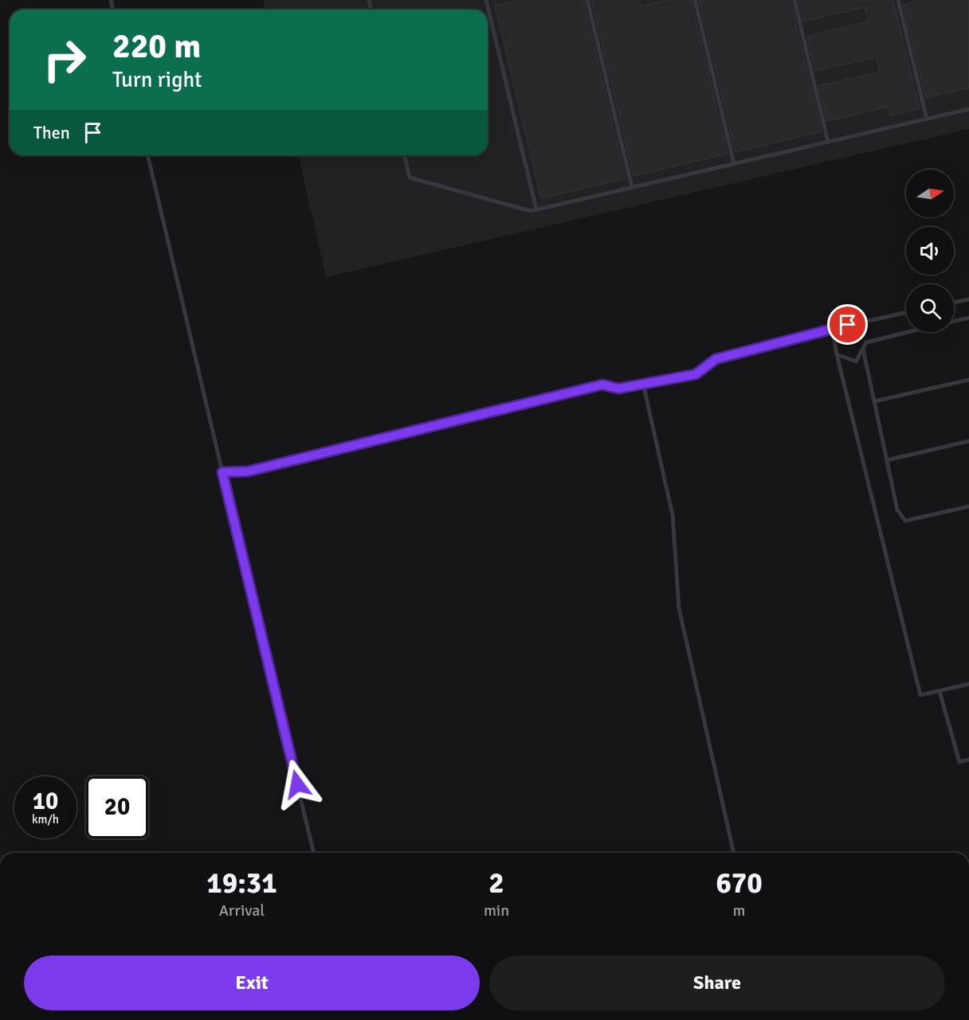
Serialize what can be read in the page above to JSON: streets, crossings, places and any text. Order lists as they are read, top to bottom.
{
  "north": "right",
  "page": {
    "turn": ["220 m", "Turn right"],
    "then": "Then",
    "speed": "10 km/h",
    "limit": "20",
    "eta": [
      "19:31",
      "Arrival",
      "2",
      "min",
      "670",
      "m"
    ],
    "buttons": ["Exit", "Share"]
  }
}
